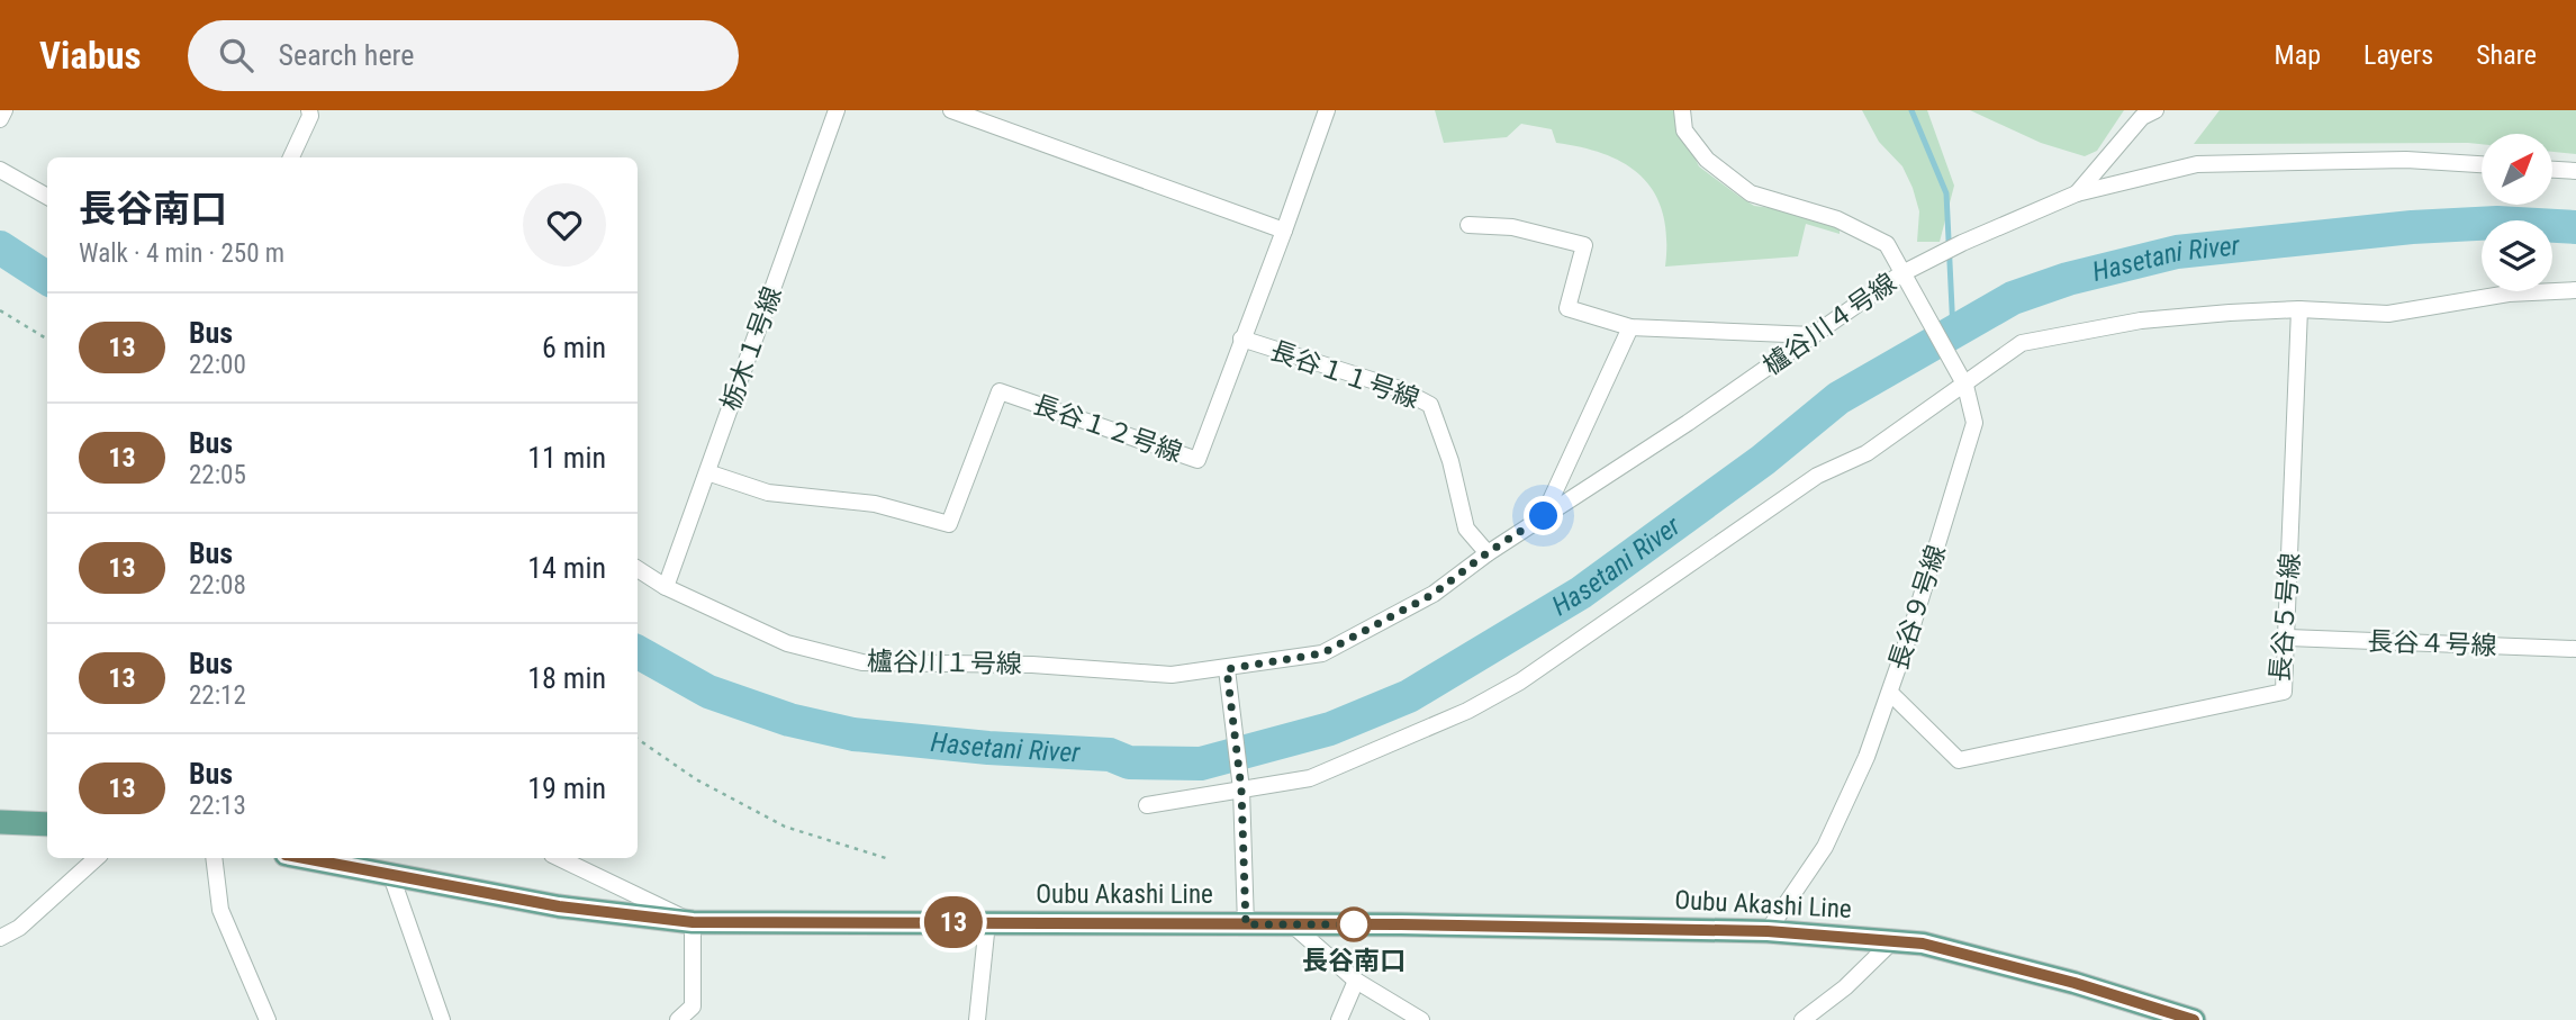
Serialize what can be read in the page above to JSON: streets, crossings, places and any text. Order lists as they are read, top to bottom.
{
  "streets": {
    "main road": ["Oubu Akashi Line"],
    "street": [
      "櫨谷川４号線",
      "栃木１号線",
      "長谷１１号線",
      "長谷１２号線",
      "長谷９号線",
      "長谷５号線",
      "長谷４号線",
      "櫨谷川１号線"
    ]
  },
  "crossings": [
    ["櫨谷川４号線", "長谷１１号線"],
    ["櫨谷川４号線", "長谷９号線"],
    ["櫨谷川４号線", "櫨谷川１号線"],
    ["栃木１号線", "長谷１２号線"],
    ["栃木１号線", "櫨谷川１号線"],
    ["長谷１１号線", "長谷１２号線"],
    ["長谷９号線", "長谷５号線"],
    ["長谷９号線", "Oubu Akashi Line"],
    ["長谷５号線", "長谷４号線"]
  ],
  "water": ["Hasetani River"],
  "places": ["長谷南口"],
  "lines": ["bus line 13"],
  "north": "top right",
  "page": {
    "header": "Viabus",
    "search": "Search here",
    "nav": ["Map", "Layers", "Share"],
    "on_map": "13",
    "heading": ["長谷南口", "Walk · 4 min · 250 m"],
    "list": [
      {
        "mark": "13",
        "name": "Bus",
        "note": "22:00",
        "value": "6 min"
      },
      {
        "mark": "13",
        "name": "Bus",
        "note": "22:05",
        "value": "11 min"
      },
      {
        "mark": "13",
        "name": "Bus",
        "note": "22:08",
        "value": "14 min"
      },
      {
        "mark": "13",
        "name": "Bus",
        "note": "22:12",
        "value": "18 min"
      },
      {
        "mark": "13",
        "name": "Bus",
        "note": "22:13",
        "value": "19 min"
      }
    ]
  }
}
